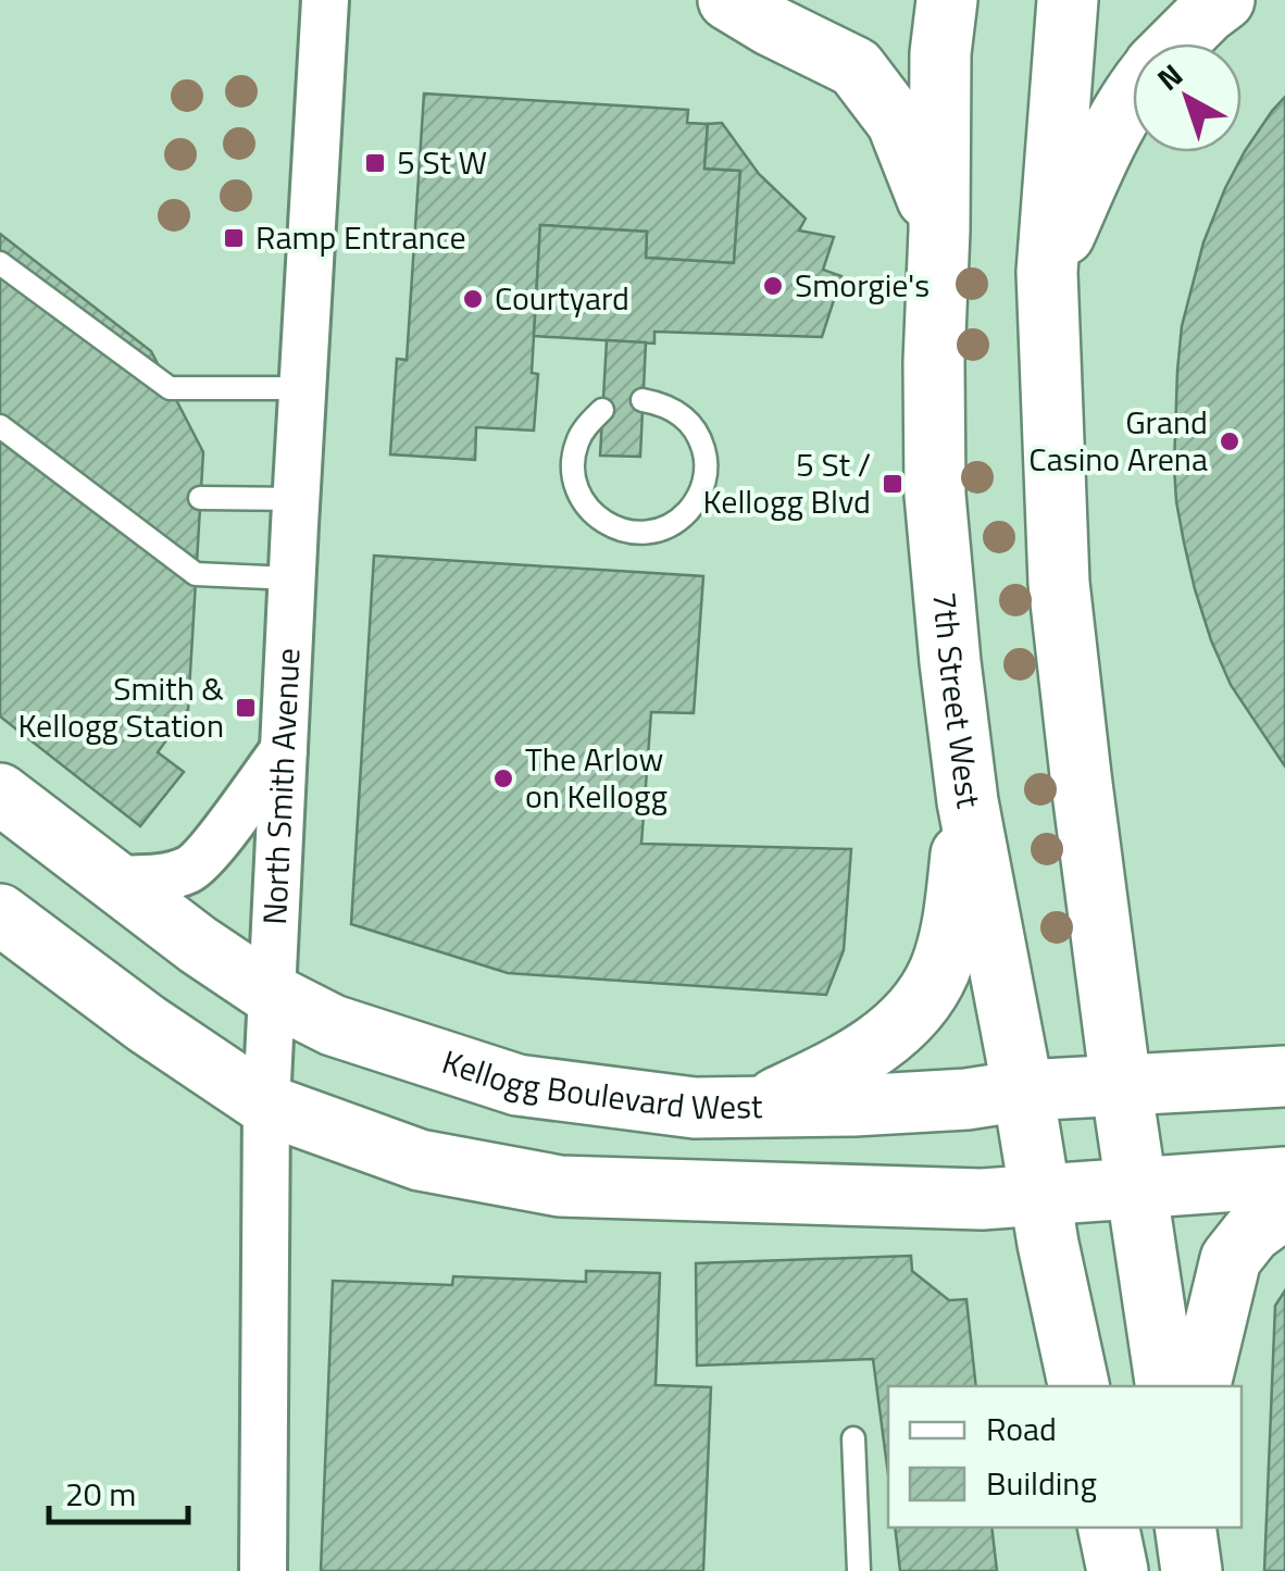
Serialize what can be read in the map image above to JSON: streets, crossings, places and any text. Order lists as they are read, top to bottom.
{
  "streets": {
    "main road": ["7th Street West", "Kellogg Boulevard West"],
    "street": ["North Smith Avenue"]
  },
  "crossings": [
    ["7th Street West", "Kellogg Boulevard West"],
    ["North Smith Avenue", "Kellogg Boulevard West"]
  ],
  "places": {
    "transit": [
      "5 St W",
      "Ramp Entrance",
      "5 St / Kellogg Blvd",
      "Smith & Kellogg Station"
    ],
    "other": [
      "Smorgie's",
      "Courtyard",
      "Grand Casino Arena",
      "The Arlow on Kellogg"
    ]
  },
  "legend": ["Road", "Building"],
  "scale_bar": "20 m",
  "north": "top left"
}
